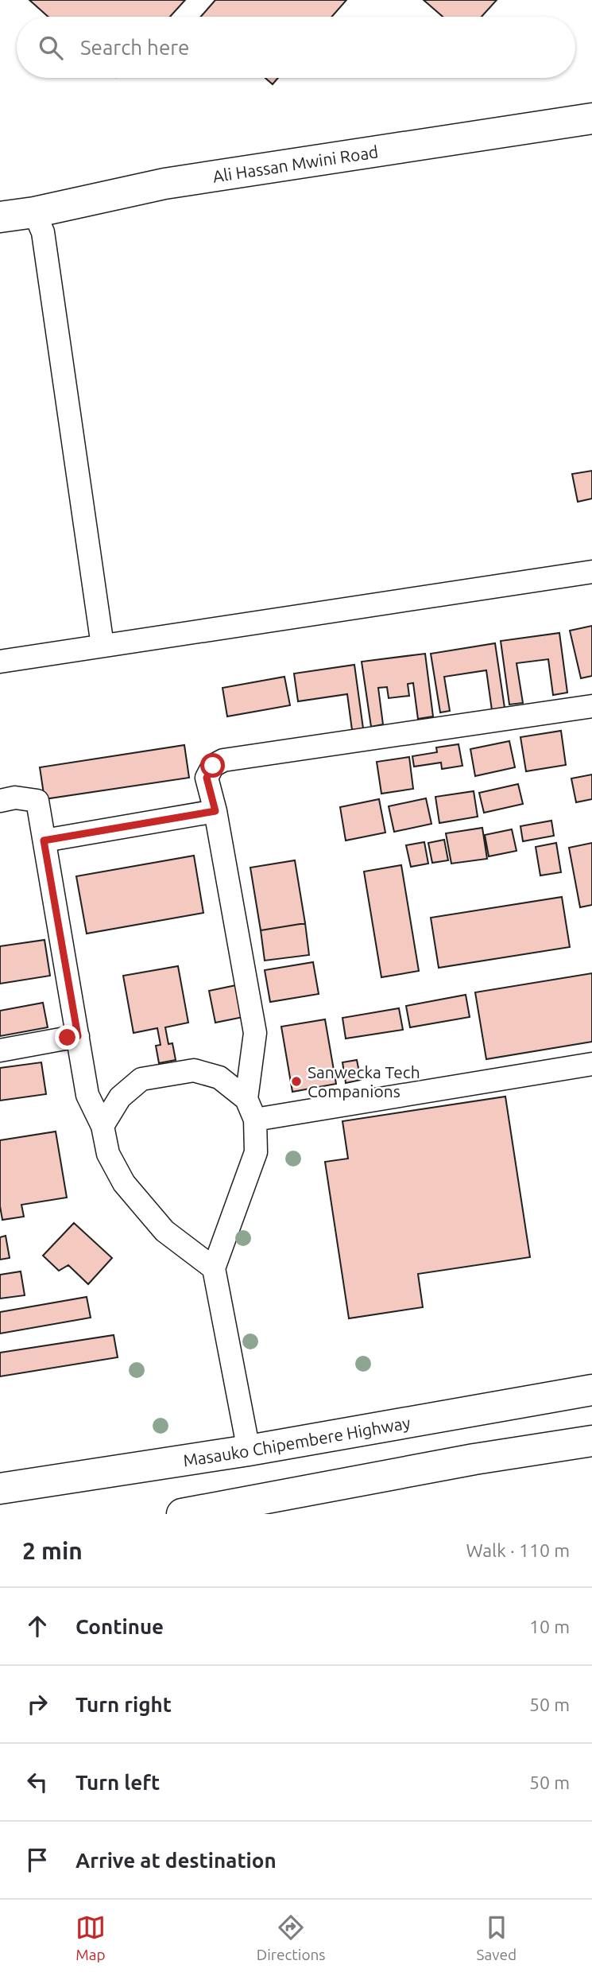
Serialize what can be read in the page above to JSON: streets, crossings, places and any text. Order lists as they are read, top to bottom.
{
  "streets": {
    "main road": ["Ali Hassan Mwini Road", "Masauko Chipembere Highway"]
  },
  "places": ["Sanwecka Tech Companions"],
  "page": {
    "search": "Search here",
    "heading": ["2 min", "Walk · 110 m"],
    "list": [
      ["Continue", "10 m"],
      ["Turn right", "50 m"],
      ["Turn left", "50 m"],
      "Arrive at destination"
    ],
    "nav": ["Map", "Directions", "Saved"]
  }
}
